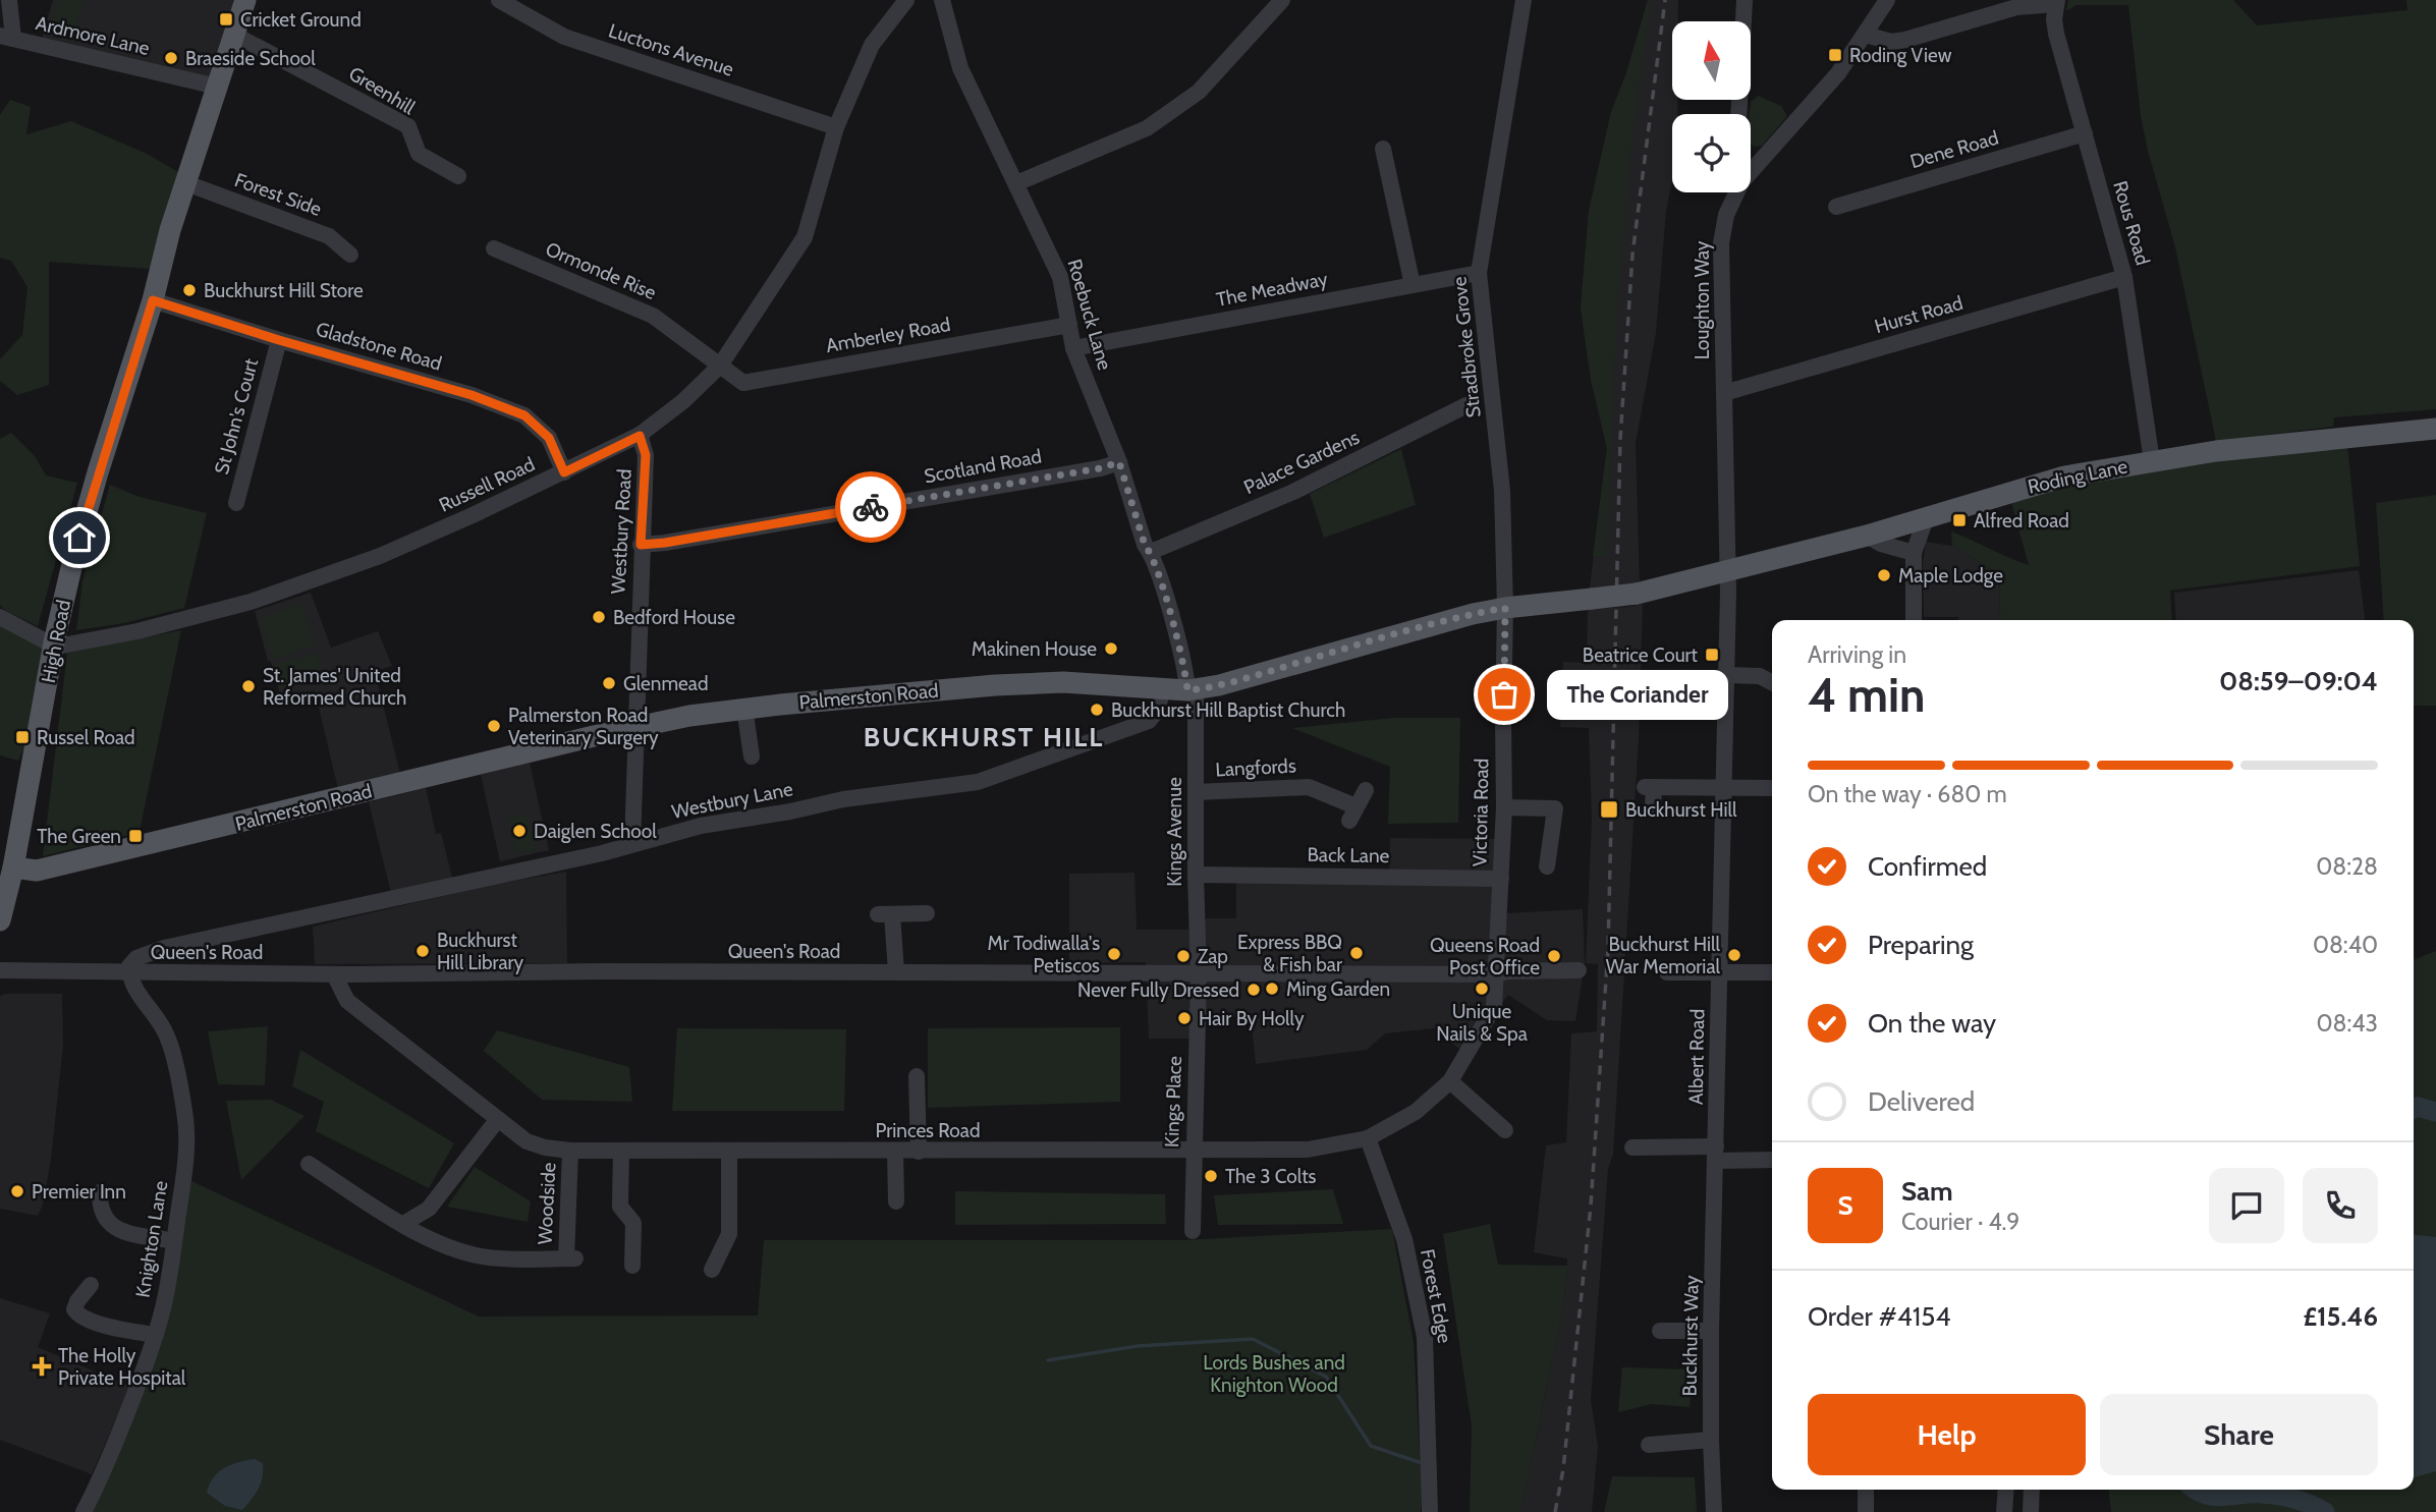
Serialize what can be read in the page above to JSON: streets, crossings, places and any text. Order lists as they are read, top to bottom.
{
  "streets": {
    "main road": ["Roding Lane", "High Road", "Palmerston Road"],
    "street": [
      "Ardmore Lane",
      "Luctons Avenue",
      "Greenhill",
      "Dene Road",
      "Forest Side",
      "Rous Road",
      "Ormonde Rise",
      "The Meadway",
      "Loughton Way",
      "Roebuck Lane",
      "Hurst Road",
      "Amberley Road",
      "Gladstone Road",
      "Stradbroke Grove",
      "St John's Court",
      "Palace Gardens",
      "Scotland Road",
      "Russell Road",
      "Westbury Road",
      "Langfords",
      "Westbury Lane",
      "Victoria Road",
      "Kings Avenue",
      "Back Lane",
      "Queen's Road",
      "Albert Road",
      "Kings Place",
      "Princes Road",
      "Woodside",
      "Knighton Lane",
      "Forest Edge",
      "Buckhurst Way"
    ]
  },
  "crossings": [
    ["Ardmore Lane", "High Road"],
    ["Luctons Avenue", "Russell Road"],
    ["Greenhill", "High Road"],
    ["Dene Road", "Rous Road"],
    ["Forest Side", "High Road"],
    ["Rous Road", "Hurst Road"],
    ["Rous Road", "Roding Lane"],
    ["Ormonde Rise", "Amberley Road"],
    ["Ormonde Rise", "Russell Road"],
    ["The Meadway", "Roebuck Lane"],
    ["The Meadway", "Stradbroke Grove"],
    ["Loughton Way", "Hurst Road"],
    ["Loughton Way", "Roding Lane"],
    ["Loughton Way", "Palmerston Road"],
    ["Loughton Way", "Albert Road"],
    ["Roebuck Lane", "Amberley Road"],
    ["Roebuck Lane", "Palace Gardens"],
    ["Roebuck Lane", "Scotland Road"],
    ["Roebuck Lane", "Palmerston Road"],
    ["Roebuck Lane", "Kings Avenue"],
    ["Amberley Road", "Russell Road"],
    ["Gladstone Road", "St John's Court"],
    ["Gladstone Road", "Russell Road"],
    ["Gladstone Road", "High Road"],
    ["Stradbroke Grove", "Palmerston Road"],
    ["Stradbroke Grove", "Victoria Road"],
    ["Scotland Road", "Westbury Road"],
    ["Roding Lane", "Palmerston Road"],
    ["Roding Lane", "Albert Road"],
    ["Russell Road", "Westbury Road"],
    ["Russell Road", "High Road"],
    ["Westbury Road", "Palmerston Road"],
    ["Westbury Road", "Westbury Lane"],
    ["High Road", "Palmerston Road"],
    ["Palmerston Road", "Westbury Lane"],
    ["Palmerston Road", "Victoria Road"],
    ["Palmerston Road", "Kings Avenue"],
    ["Palmerston Road", "Albert Road"],
    ["Langfords", "Kings Avenue"],
    ["Westbury Lane", "Queen's Road"],
    ["Westbury Lane", "Knighton Lane"],
    ["Victoria Road", "Back Lane"],
    ["Victoria Road", "Queen's Road"],
    ["Victoria Road", "Princes Road"],
    ["Kings Avenue", "Back Lane"],
    ["Kings Avenue", "Queen's Road"],
    ["Kings Avenue", "Kings Place"],
    ["Queen's Road", "Kings Place"],
    ["Queen's Road", "Princes Road"],
    ["Queen's Road", "Knighton Lane"],
    ["Albert Road", "Buckhurst Way"],
    ["Kings Place", "Princes Road"],
    ["Princes Road", "Woodside"],
    ["Princes Road", "Forest Edge"]
  ],
  "districts": ["BUCKHURST HILL"],
  "parks": ["Lords Bushes and Knighton Wood"],
  "places": {
    "transit": [
      "Cricket Ground",
      "Roding View",
      "Alfred Road",
      "Beatrice Court",
      "Russel Road",
      "Buckhurst Hill",
      "The Green"
    ],
    "other": [
      "Braeside School",
      "Buckhurst Hill Store",
      "Maple Lodge",
      "Bedford House",
      "Makinen House",
      "Glenmead",
      "St. James' United Reformed Church",
      "The Coriander",
      "Buckhurst Hill Baptist Church",
      "Palmerston Road Veterinary Surgery",
      "Daiglen School",
      "Buckhurst Hill Library",
      "Express BBQ & Fish bar",
      "Mr Todiwalla's Petiscos",
      "Buckhurst Hill War Memorial",
      "Zap",
      "Queens Road Post Office",
      "Ming Garden",
      "Unique Nails & Spa",
      "Never Fully Dressed",
      "Hair By Holly",
      "The 3 Colts",
      "Premier Inn"
    ],
    "health": ["The Holly Private Hospital"]
  },
  "north": "top",
  "page": {
    "heading": ["4 min", "Arriving in", "08:59–09:04"],
    "panel": [
      "Sam",
      "Courier · 4.9",
      "Order #4154",
      "£15.46"
    ],
    "bubble": "The Coriander",
    "bar": "On the way · 680 m",
    "list": [
      ["Confirmed", "08:28"],
      ["Preparing", "08:40"],
      ["On the way", "08:43"],
      "Delivered"
    ],
    "round": "S",
    "buttons": ["Help", "Share"]
  }
}
